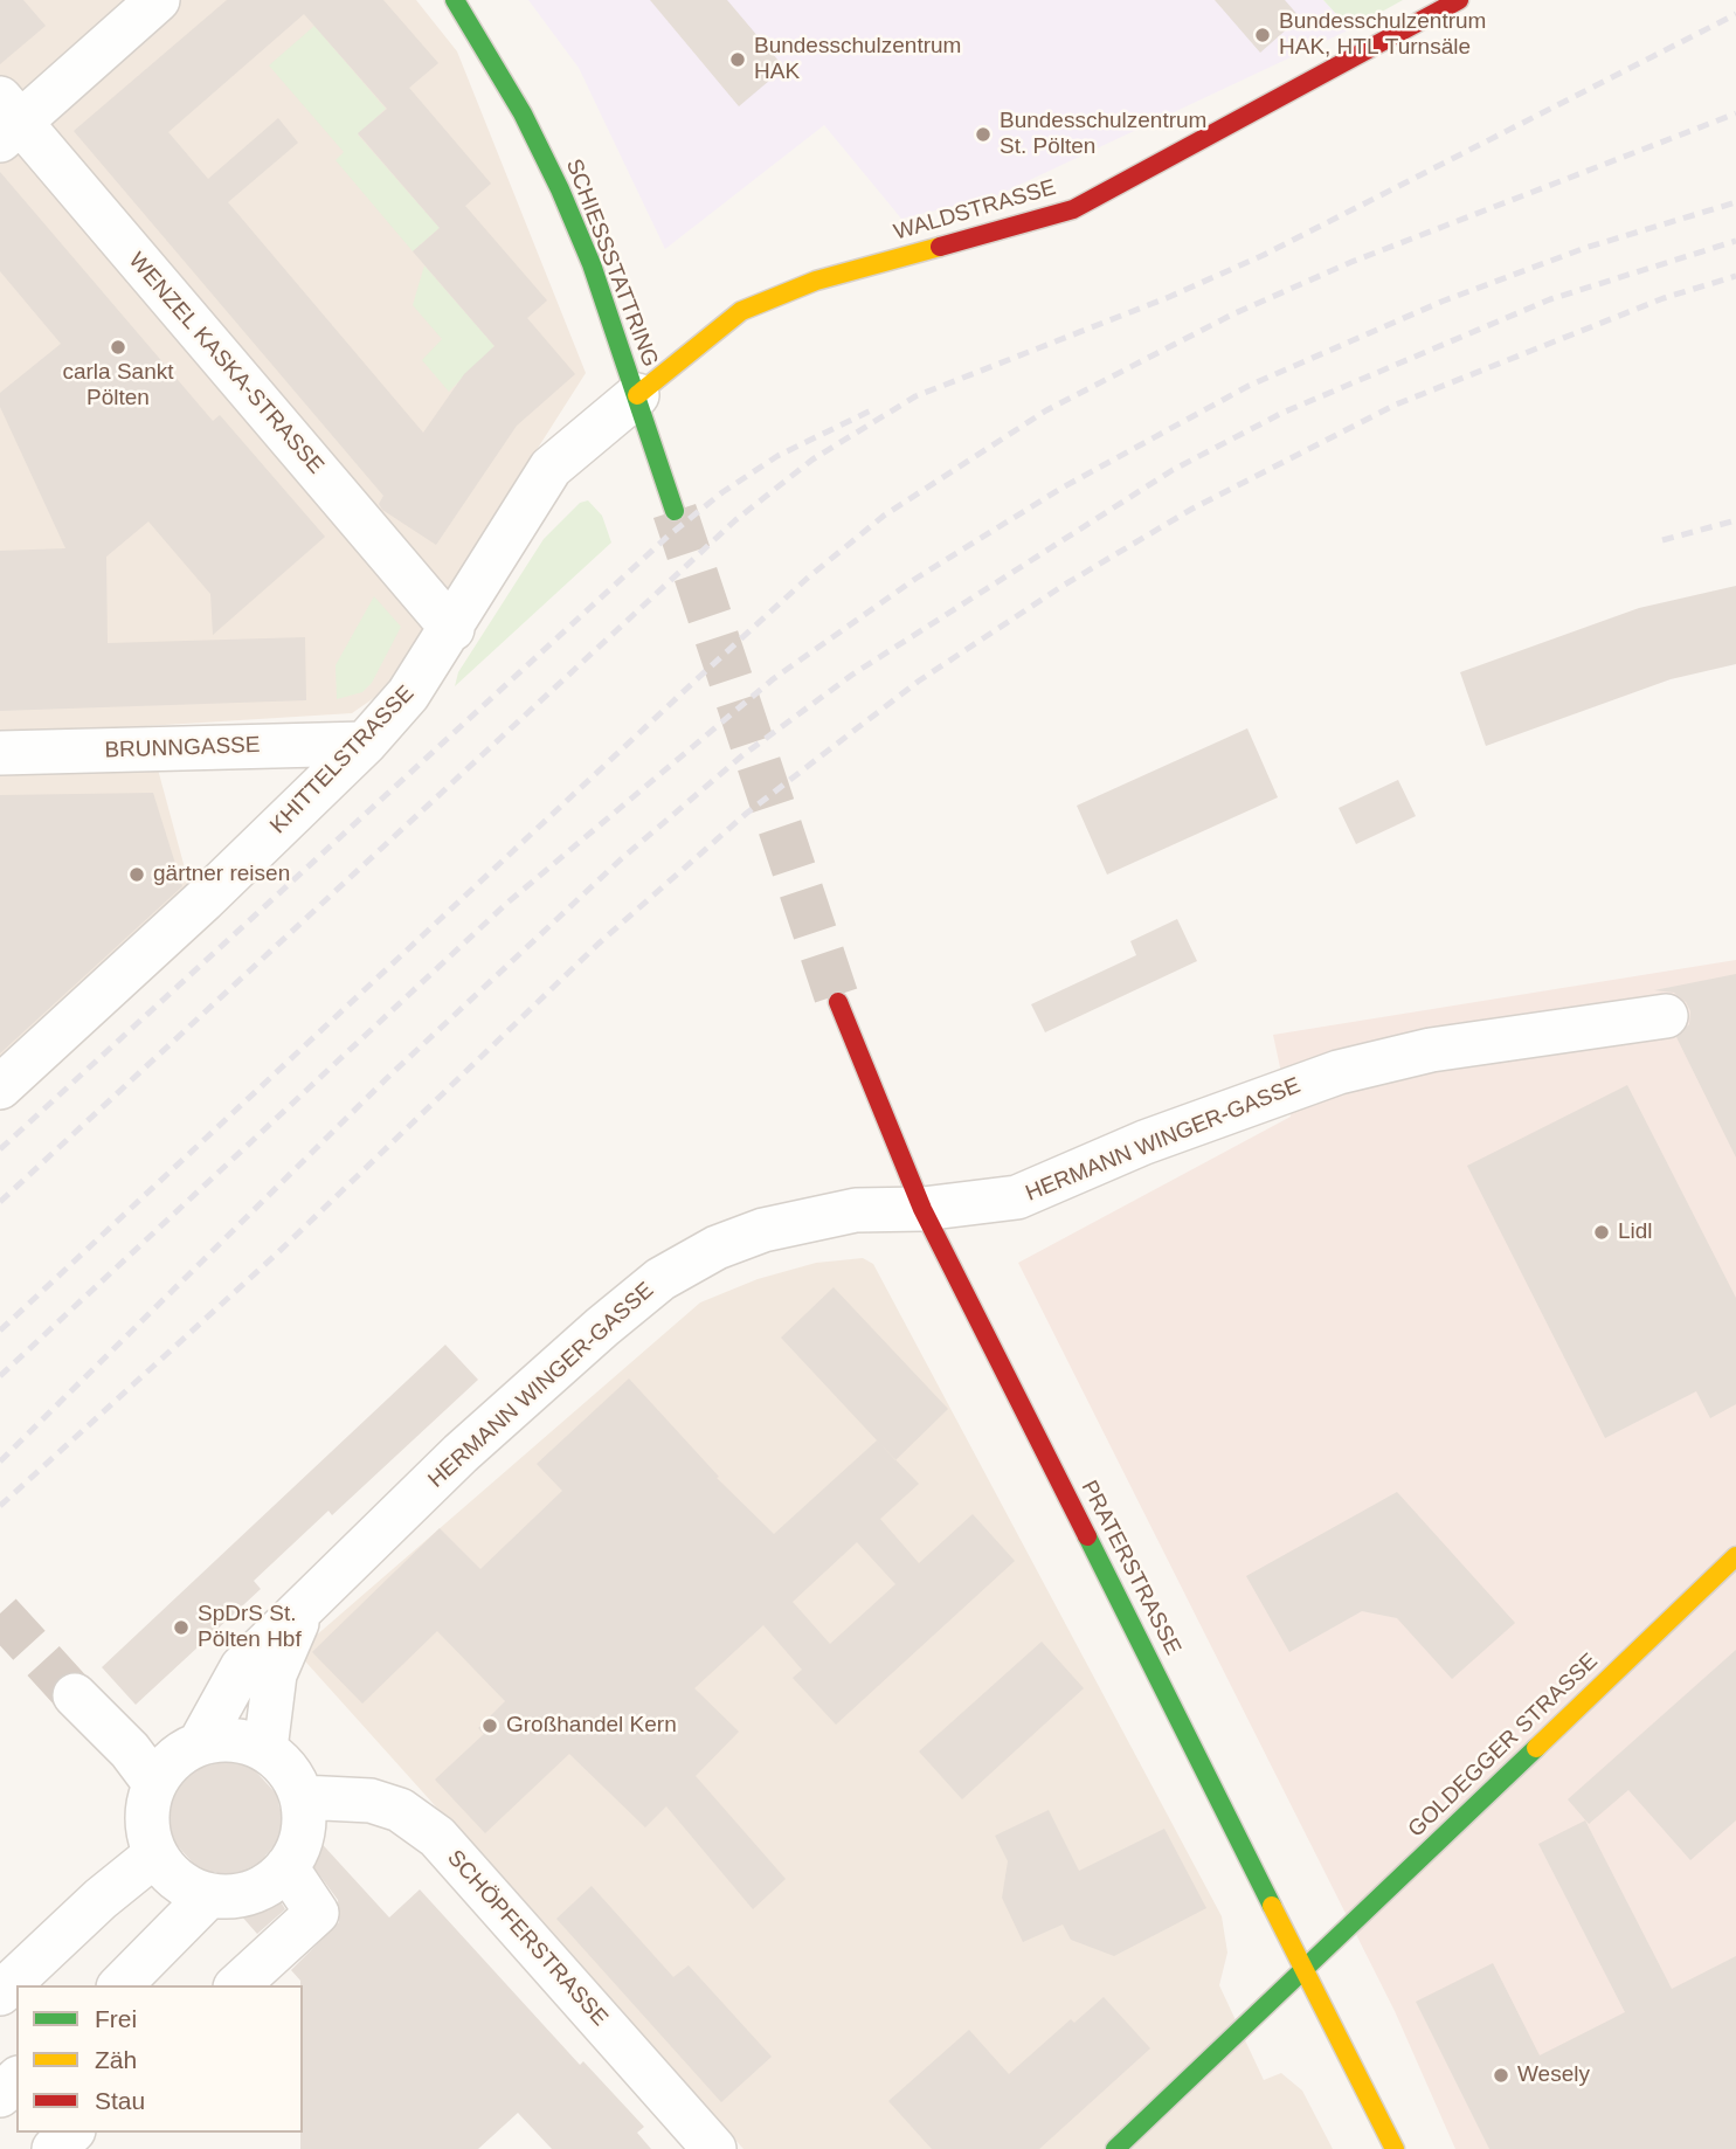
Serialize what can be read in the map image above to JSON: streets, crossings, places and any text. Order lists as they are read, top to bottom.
{
  "streets": {
    "main road": [
      "WALDSTRASSE",
      "SCHIESSSTATTRING",
      "PRATERSTRASSE",
      "GOLDEGGER STRASSE"
    ],
    "street": [
      "WENZEL KASKA-STRASSE",
      "BRUNNGASSE",
      "KHITTELSTRASSE",
      "HERMANN WINGER-GASSE",
      "SCHÖPFERSTRASSE"
    ]
  },
  "crossings": [
    ["WALDSTRASSE", "SCHIESSSTATTRING"],
    ["WALDSTRASSE", "KHITTELSTRASSE"],
    ["SCHIESSSTATTRING", "KHITTELSTRASSE"],
    ["WENZEL KASKA-STRASSE", "KHITTELSTRASSE"],
    ["BRUNNGASSE", "KHITTELSTRASSE"],
    ["HERMANN WINGER-GASSE", "PRATERSTRASSE"],
    ["HERMANN WINGER-GASSE", "SCHÖPFERSTRASSE"],
    ["PRATERSTRASSE", "GOLDEGGER STRASSE"]
  ],
  "places": [
    "Bundesschulzentrum HAK, HTL Turnsäle",
    "Bundesschulzentrum HAK",
    "Bundesschulzentrum St. Pölten",
    "carla Sankt Pölten",
    "gärtner reisen",
    "Lidl",
    "SpDrS St. Pölten Hbf",
    "Großhandel Kern",
    "Wesely"
  ],
  "legend": ["Frei", "Zäh", "Stau"]
}
